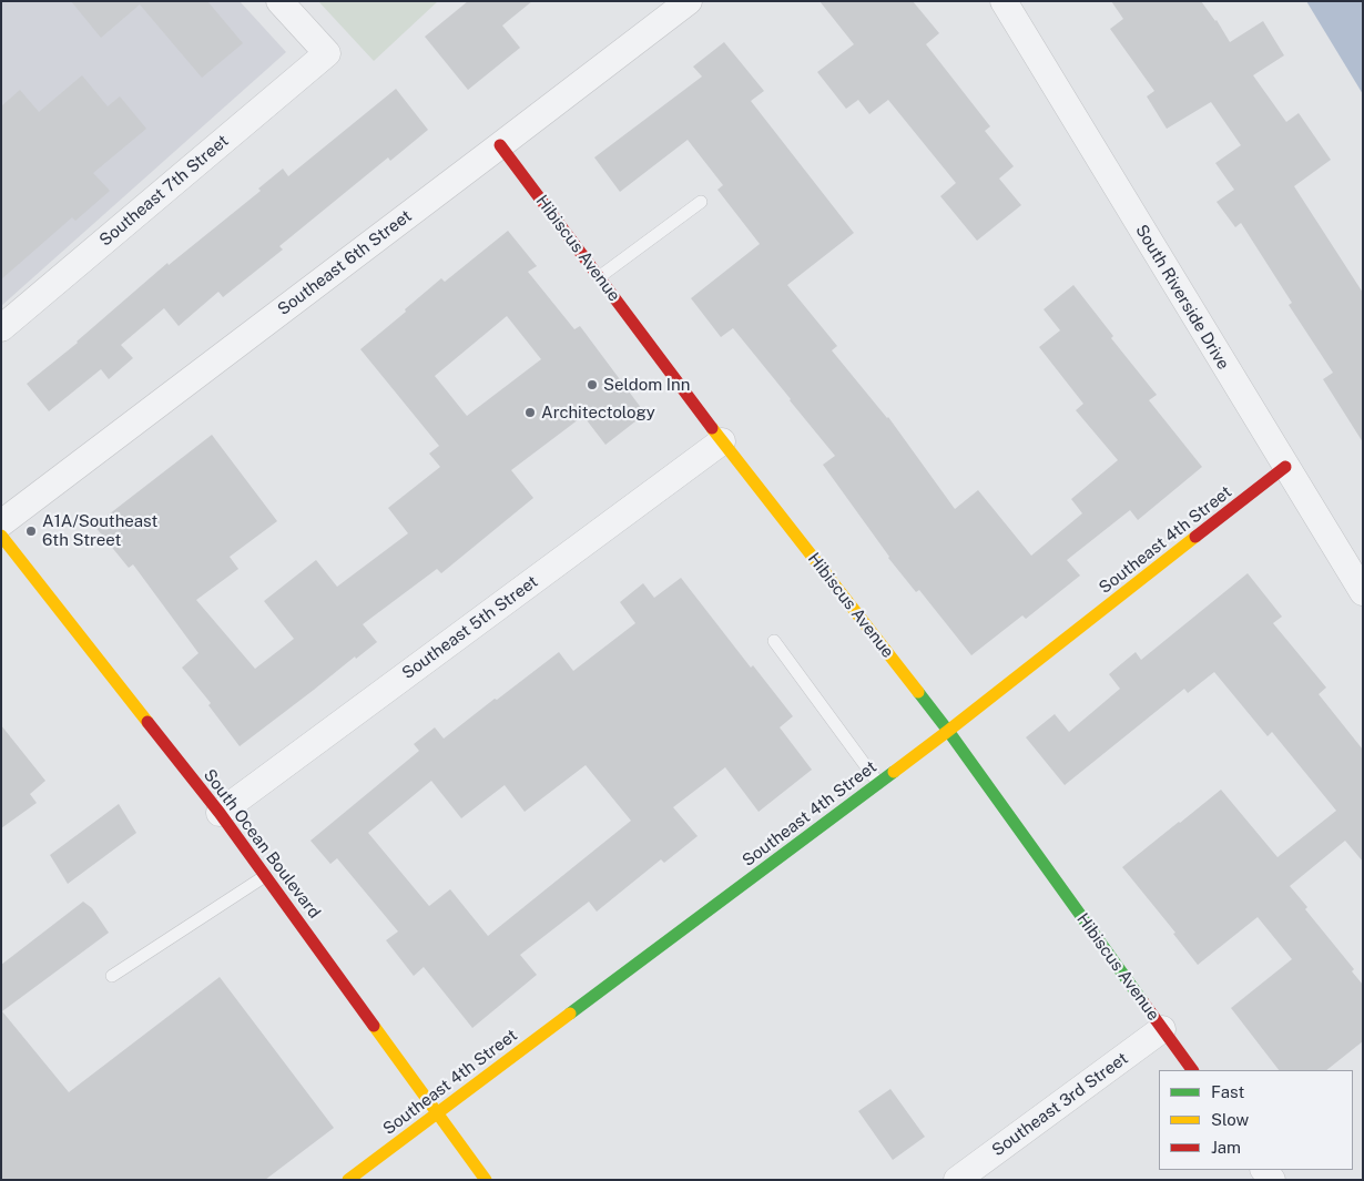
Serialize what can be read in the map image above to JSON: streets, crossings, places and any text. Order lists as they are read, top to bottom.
{
  "streets": {
    "street": [
      "Southeast 7th Street",
      "Hibiscus Avenue",
      "Southeast 6th Street",
      "South Riverside Drive",
      "Southeast 4th Street",
      "Southeast 5th Street",
      "South Ocean Boulevard",
      "Southeast 3rd Street"
    ]
  },
  "crossings": [
    ["Hibiscus Avenue", "Southeast 6th Street"],
    ["Hibiscus Avenue", "Southeast 4th Street"],
    ["Hibiscus Avenue", "Southeast 5th Street"],
    ["Hibiscus Avenue", "Southeast 3rd Street"],
    ["South Riverside Drive", "Southeast 4th Street"],
    ["Southeast 4th Street", "South Ocean Boulevard"],
    ["Southeast 5th Street", "South Ocean Boulevard"]
  ],
  "places": ["Seldom Inn", "Architectology", "A1A/Southeast 6th Street"],
  "legend": ["Fast", "Slow", "Jam"]
}
